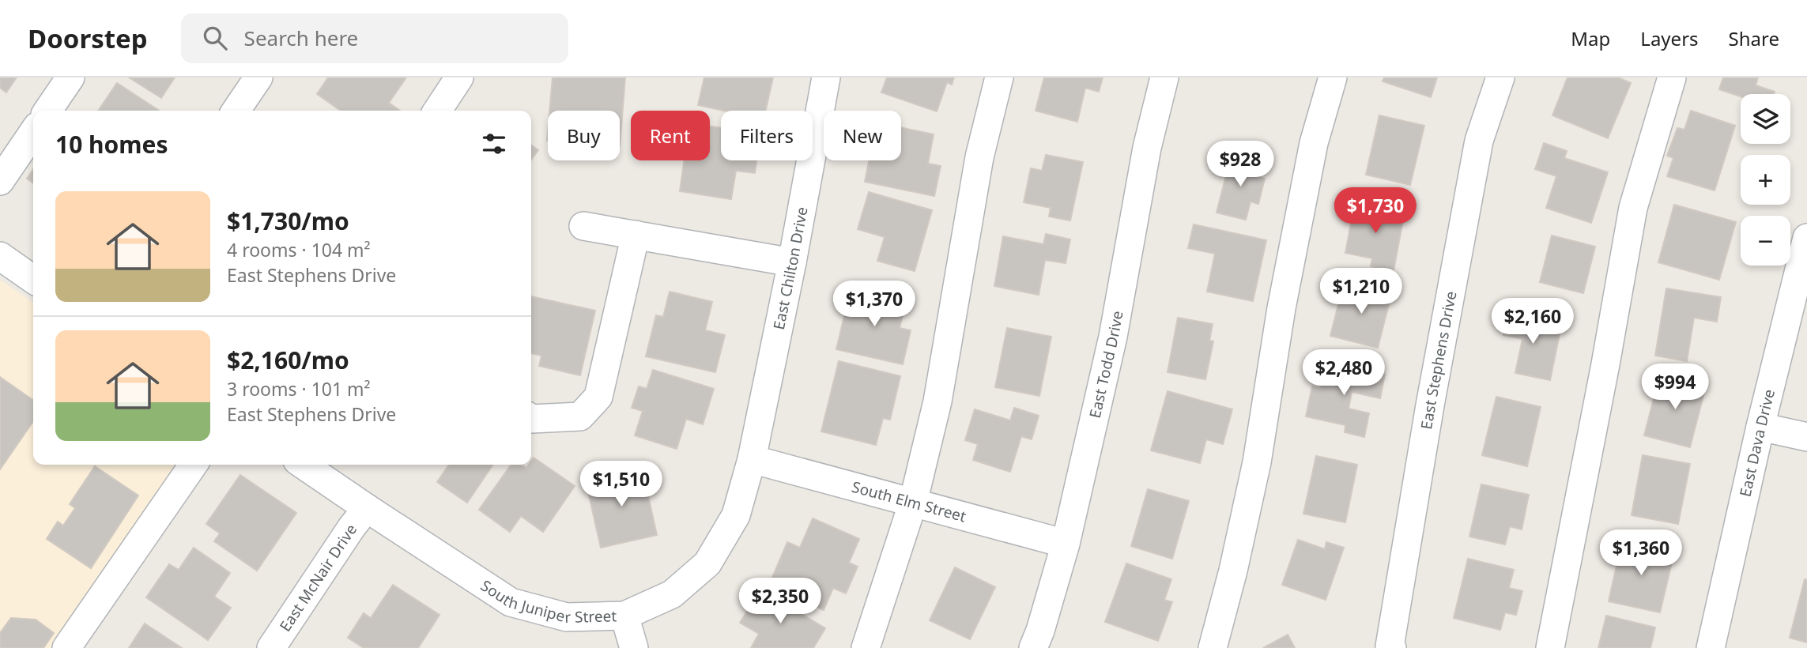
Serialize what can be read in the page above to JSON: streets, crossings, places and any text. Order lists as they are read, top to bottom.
{
  "streets": {
    "street": [
      "East Chilton Drive",
      "East Stephens Drive",
      "East Todd Drive",
      "East Dava Drive",
      "South Elm Street",
      "East McNair Drive",
      "South Juniper Street"
    ]
  },
  "crossings": [
    ["East Chilton Drive", "South Elm Street"],
    ["East Chilton Drive", "South Juniper Street"],
    ["East Todd Drive", "South Elm Street"],
    ["South Elm Street", "South Juniper Street"],
    ["East McNair Drive", "South Juniper Street"]
  ],
  "page": {
    "header": "Doorstep",
    "search": "Search here",
    "nav": ["Map", "Layers", "Share"],
    "map_buttons": ["+", "−"],
    "chip": [
      "Buy",
      "Rent",
      "Filters",
      "New"
    ],
    "heading": "10 homes",
    "price": [
      "$928",
      "$1,730",
      "$1,210",
      "$1,370",
      "$2,160",
      "$2,480",
      "$994",
      "$1,510",
      "$1,360",
      "$2,350"
    ],
    "list": [
      {
        "name": "$1,730/mo",
        "note": "4 rooms · 104 m² · East Stephens Drive"
      },
      {
        "name": "$2,160/mo",
        "note": "3 rooms · 101 m² · East Stephens Drive"
      }
    ]
  }
}
